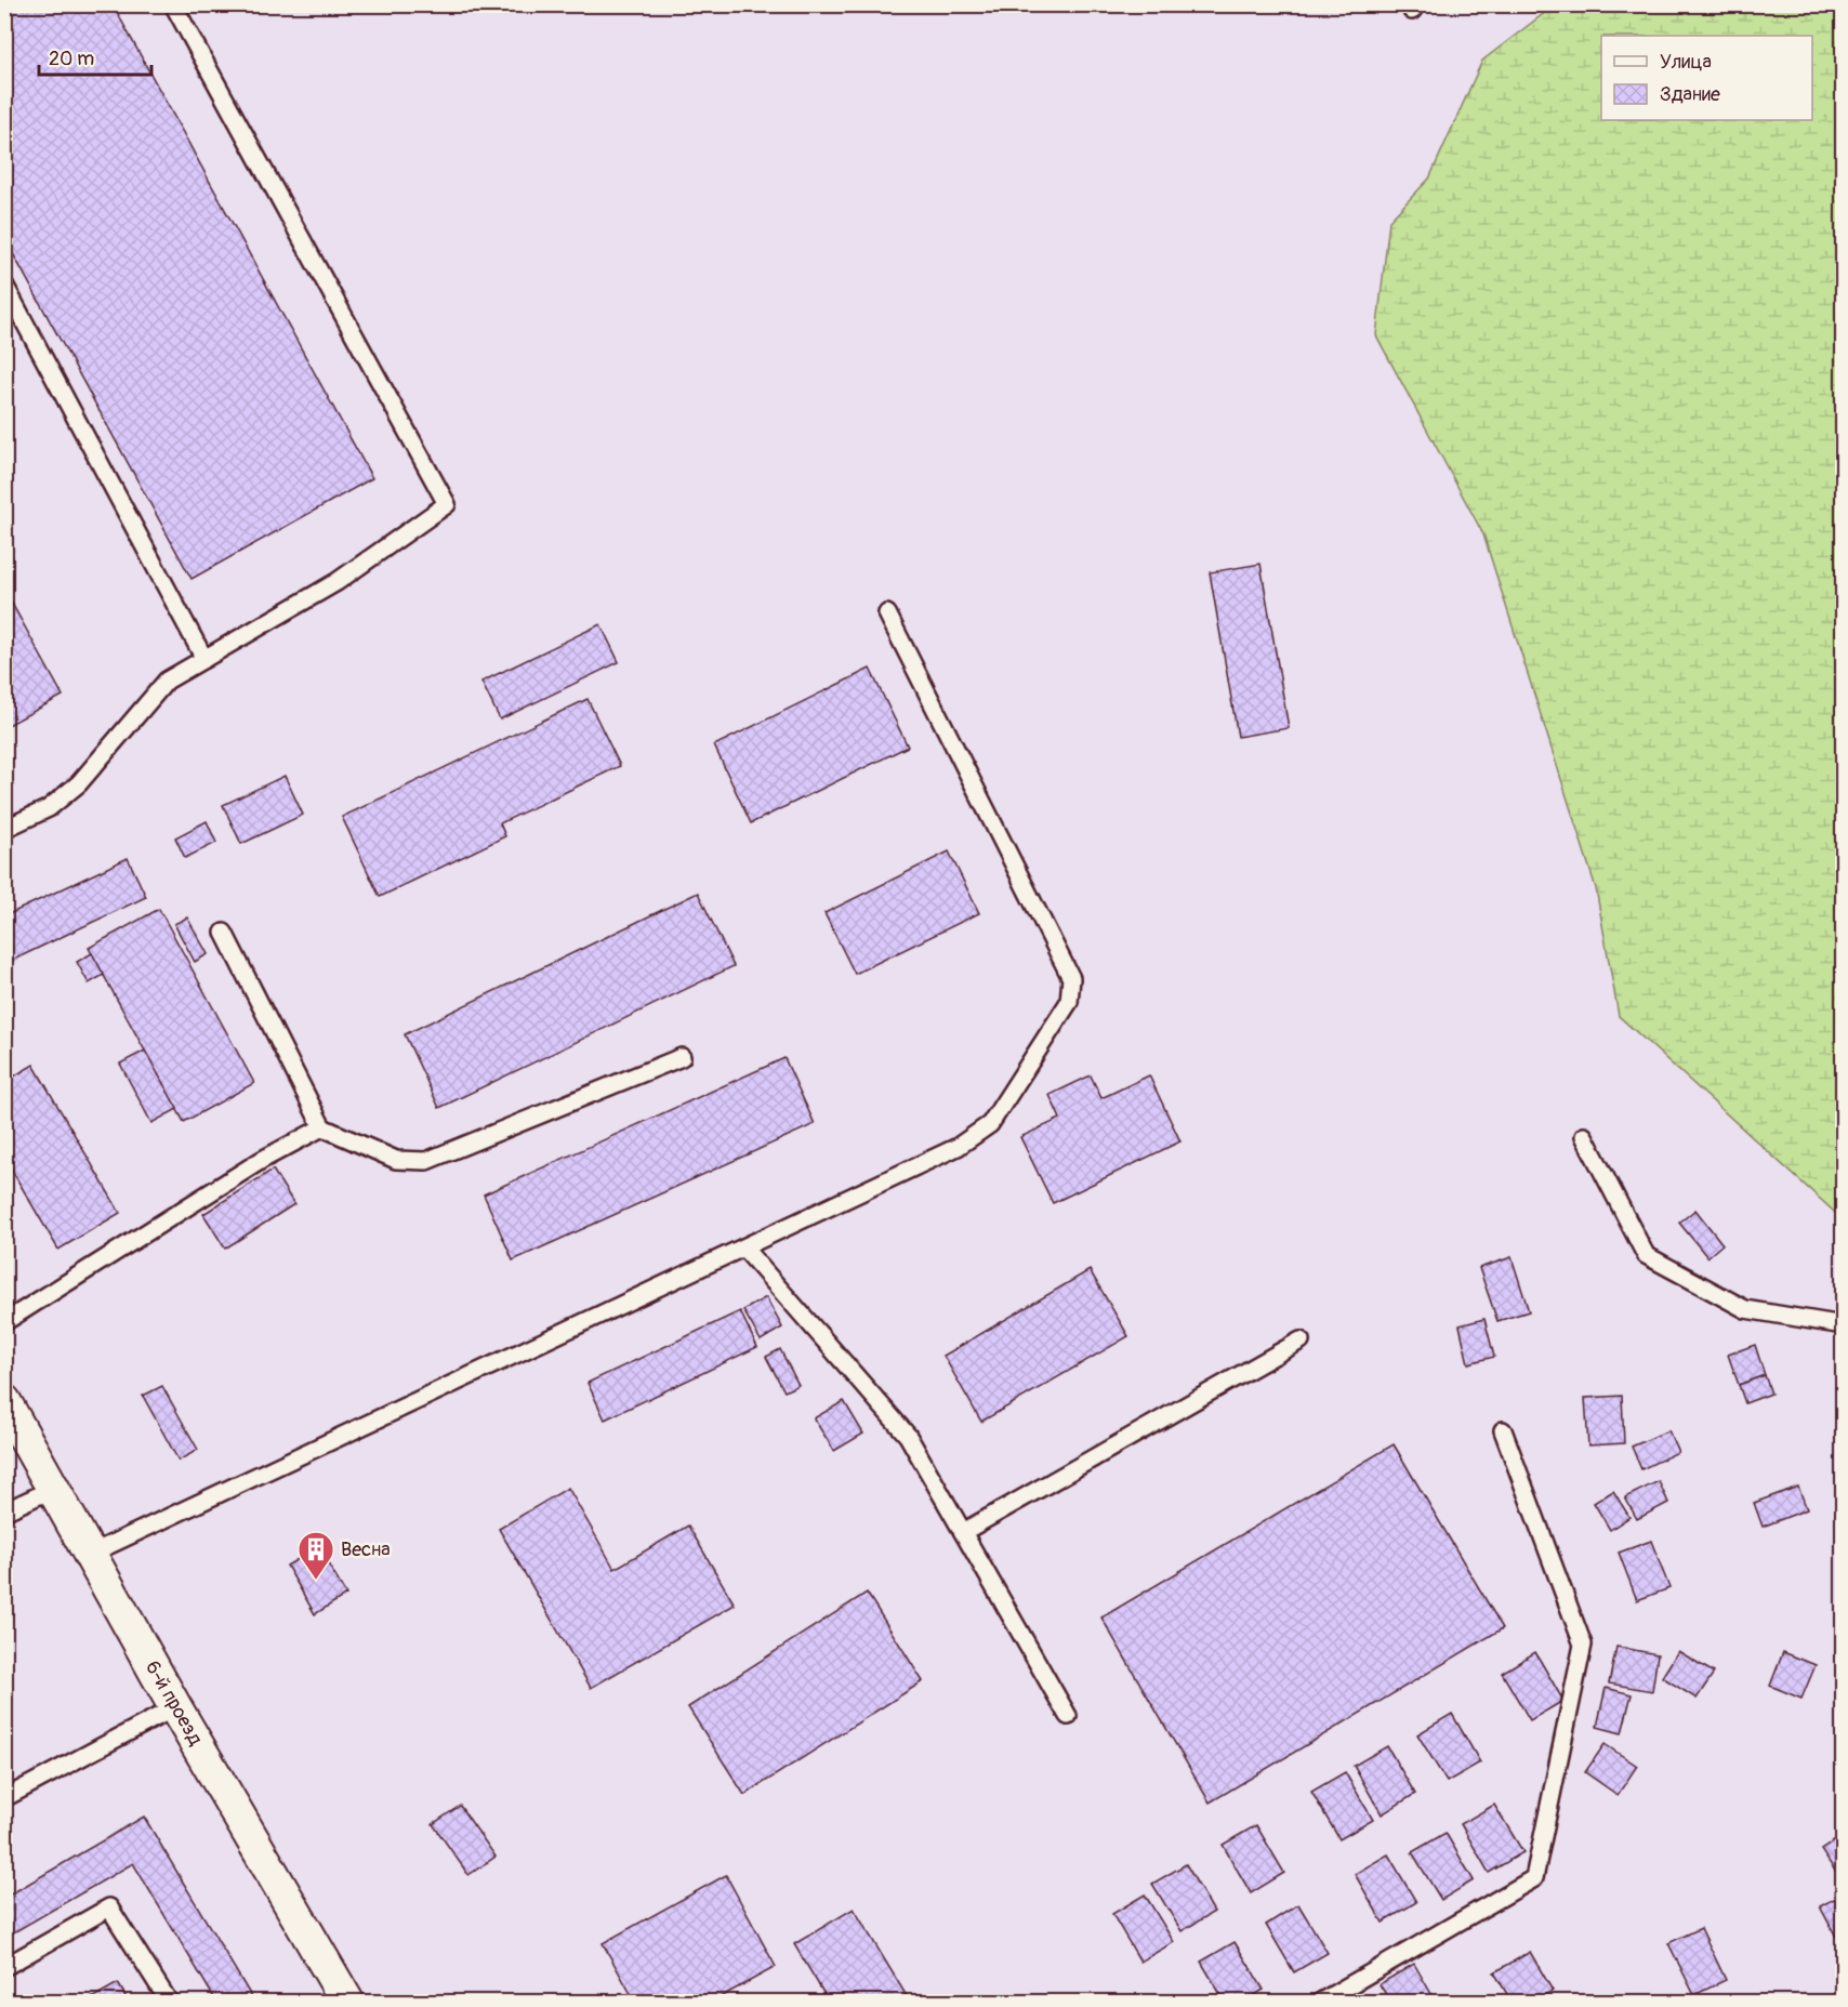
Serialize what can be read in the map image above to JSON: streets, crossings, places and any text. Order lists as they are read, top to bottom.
{
  "streets": {
    "street": ["6-й проезд"]
  },
  "places": {
    "building": ["Весна"]
  },
  "legend": ["Улица", "Здание"],
  "scale_bar": "20 m"
}
